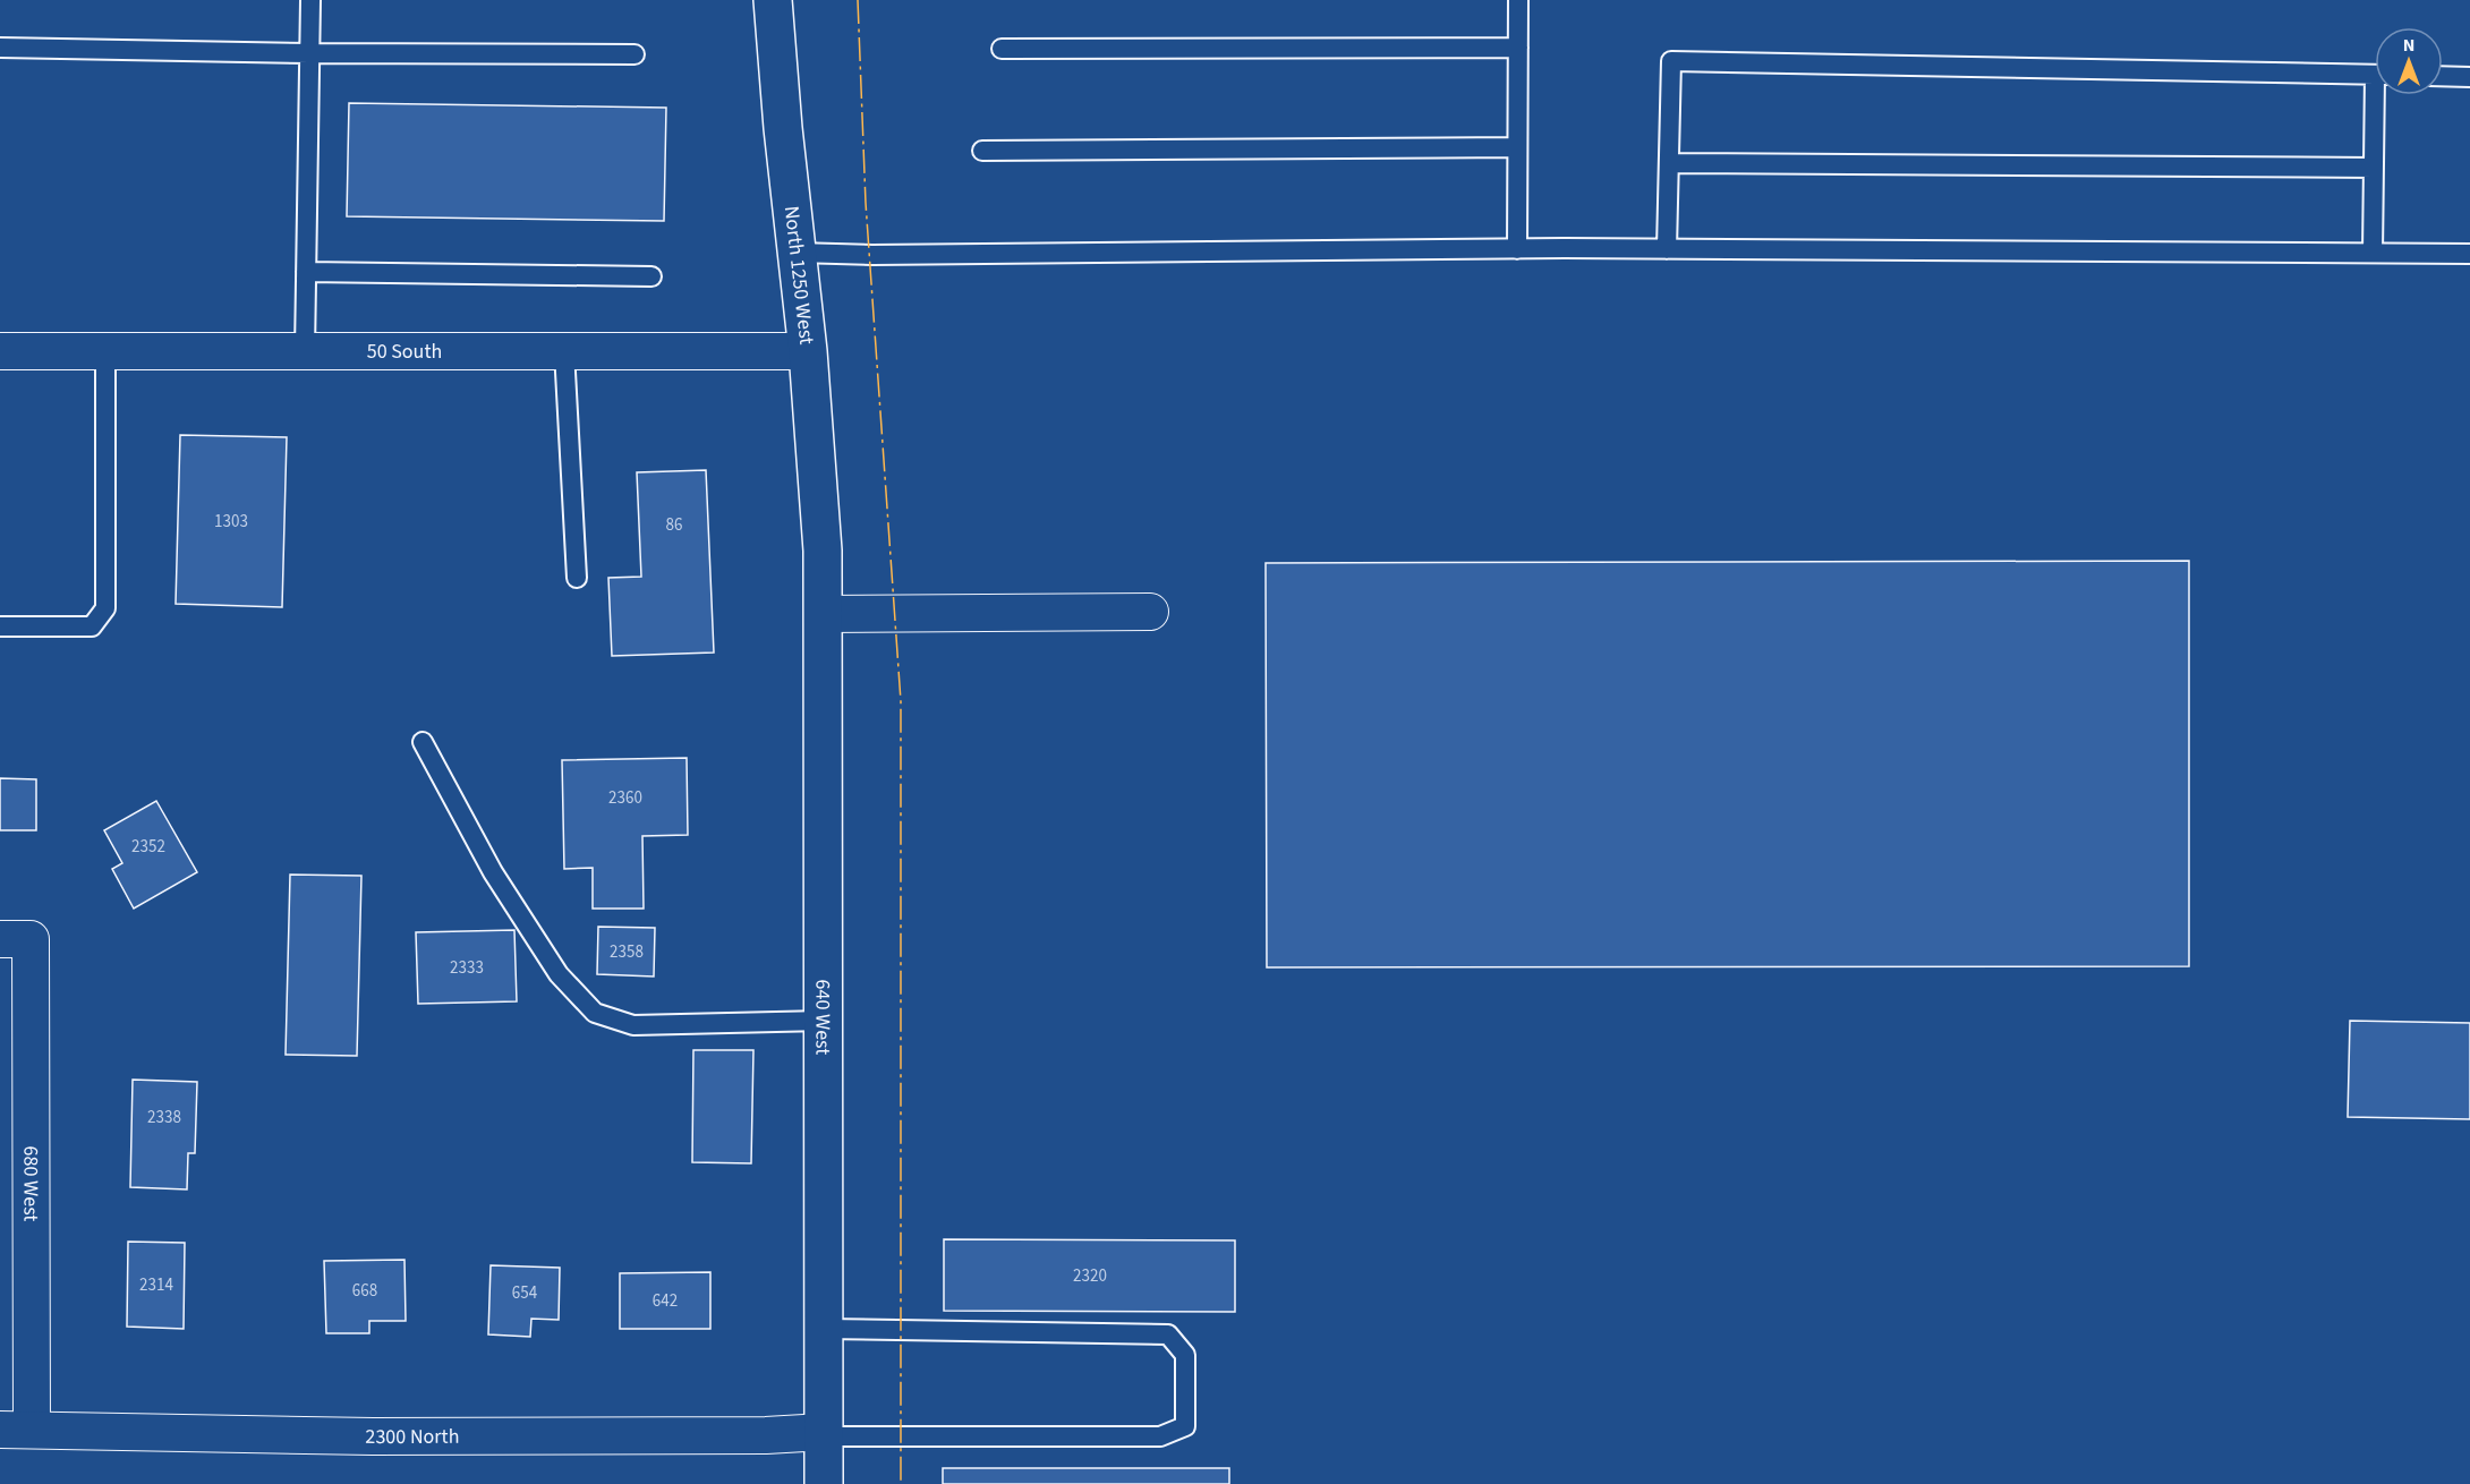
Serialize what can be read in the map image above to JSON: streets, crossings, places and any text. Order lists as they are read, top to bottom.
{
  "streets": {
    "street": [
      "North 1250 West",
      "50 South",
      "640 West",
      "680 West",
      "2300 North"
    ]
  },
  "crossings": [
    ["North 1250 West", "50 South"],
    ["North 1250 West", "640 West"],
    ["640 West", "2300 North"],
    ["680 West", "2300 North"]
  ],
  "house_numbers": [
    "1303",
    "86",
    "2360",
    "2352",
    "2358",
    "2333",
    "2338",
    "2320",
    "2314",
    "668",
    "654",
    "642"
  ],
  "north": "top"
}
